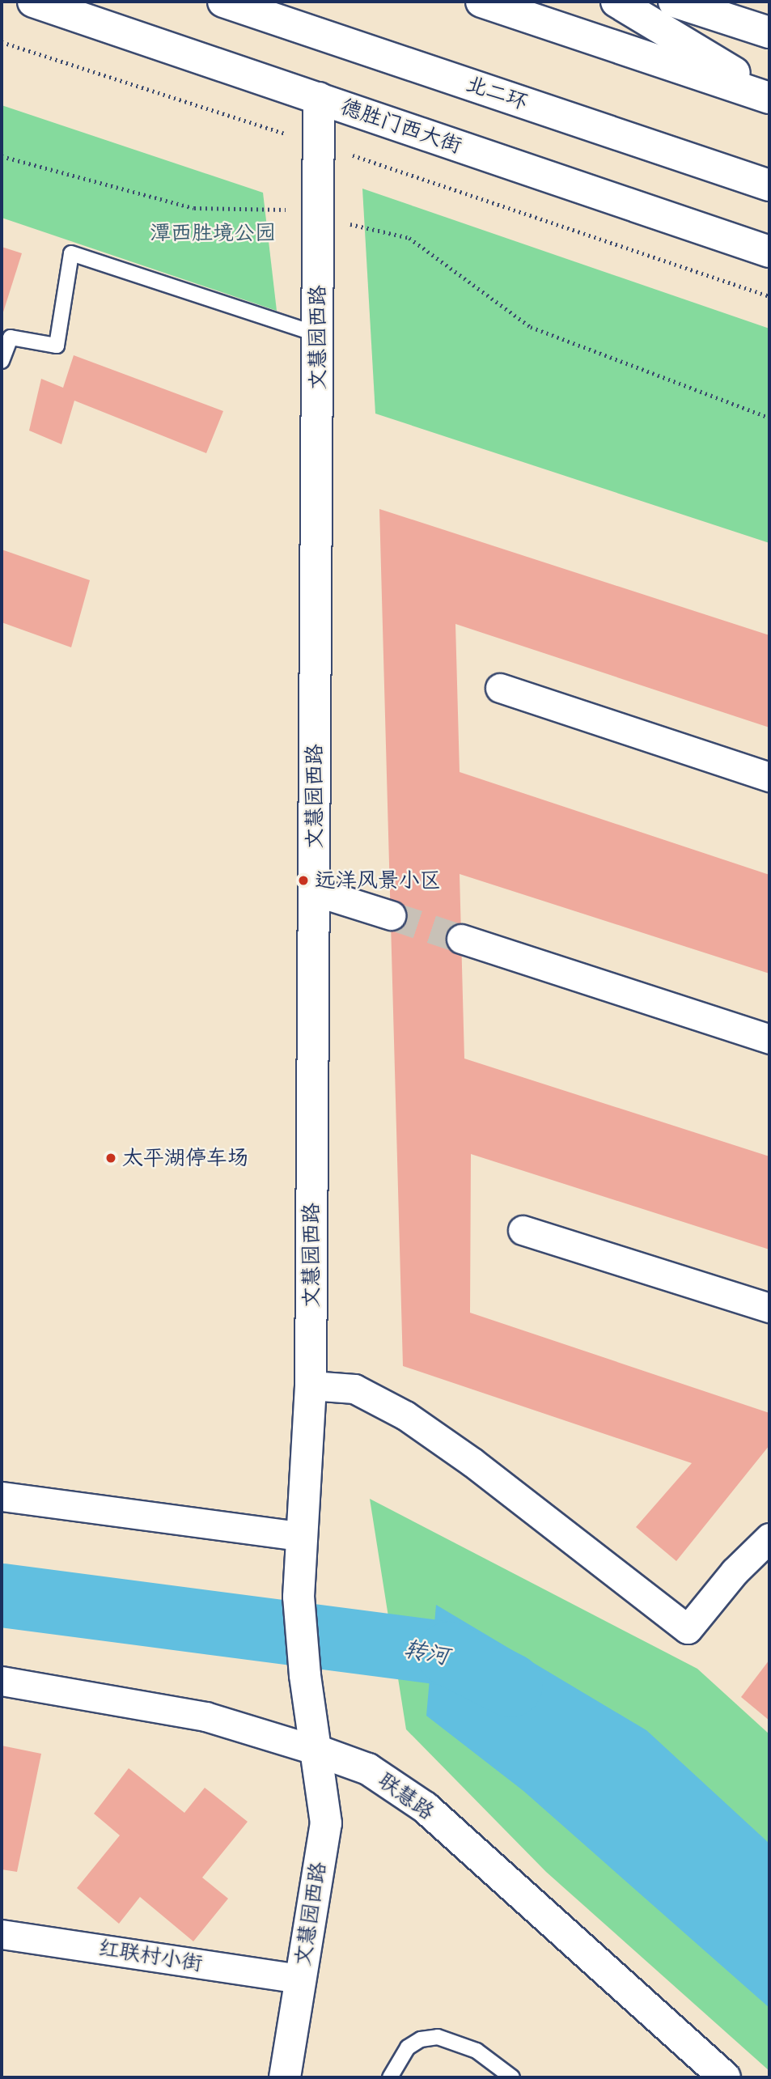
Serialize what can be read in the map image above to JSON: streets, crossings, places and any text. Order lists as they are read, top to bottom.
{
  "streets": {
    "main road": [
      "北二环",
      "德胜门西大街",
      "文慧园西路",
      "联慧路"
    ],
    "street": ["红联村小街"]
  },
  "crossings": [
    ["德胜门西大街", "文慧园西路"],
    ["文慧园西路", "联慧路"],
    ["文慧园西路", "红联村小街"]
  ],
  "water": ["转河"],
  "parks": ["潭西胜境公园"],
  "places": ["远洋风景小区", "太平湖停车场"]
}
